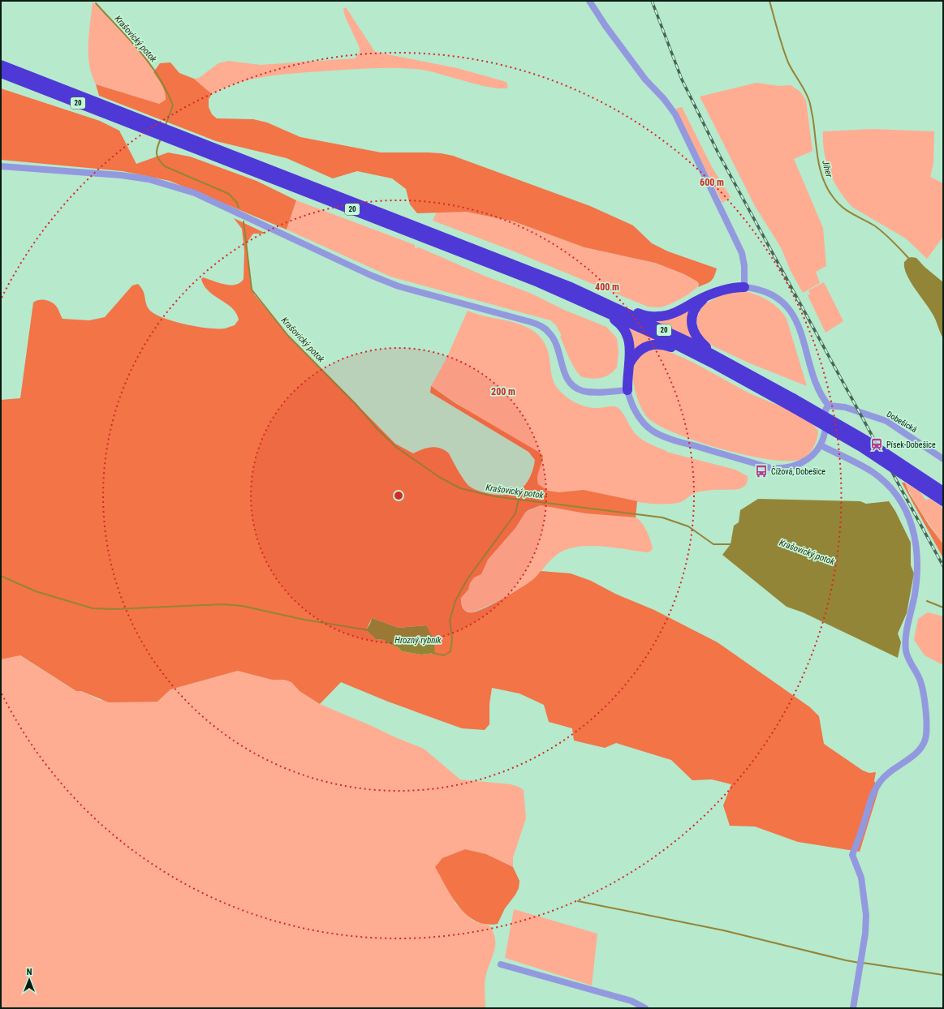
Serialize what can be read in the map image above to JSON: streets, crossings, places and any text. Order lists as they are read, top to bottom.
{
  "streets": {
    "highway": ["20"],
    "street": ["Dobešická"]
  },
  "water": ["Krašovický potok", "Jiher", "Hrozný rybník"],
  "places": {
    "station": ["Písek-Dobešice"],
    "bus stop": ["Čížová, Dobešice"]
  },
  "north": "top",
  "rings": ["600 m", "400 m", "200 m"]
}
